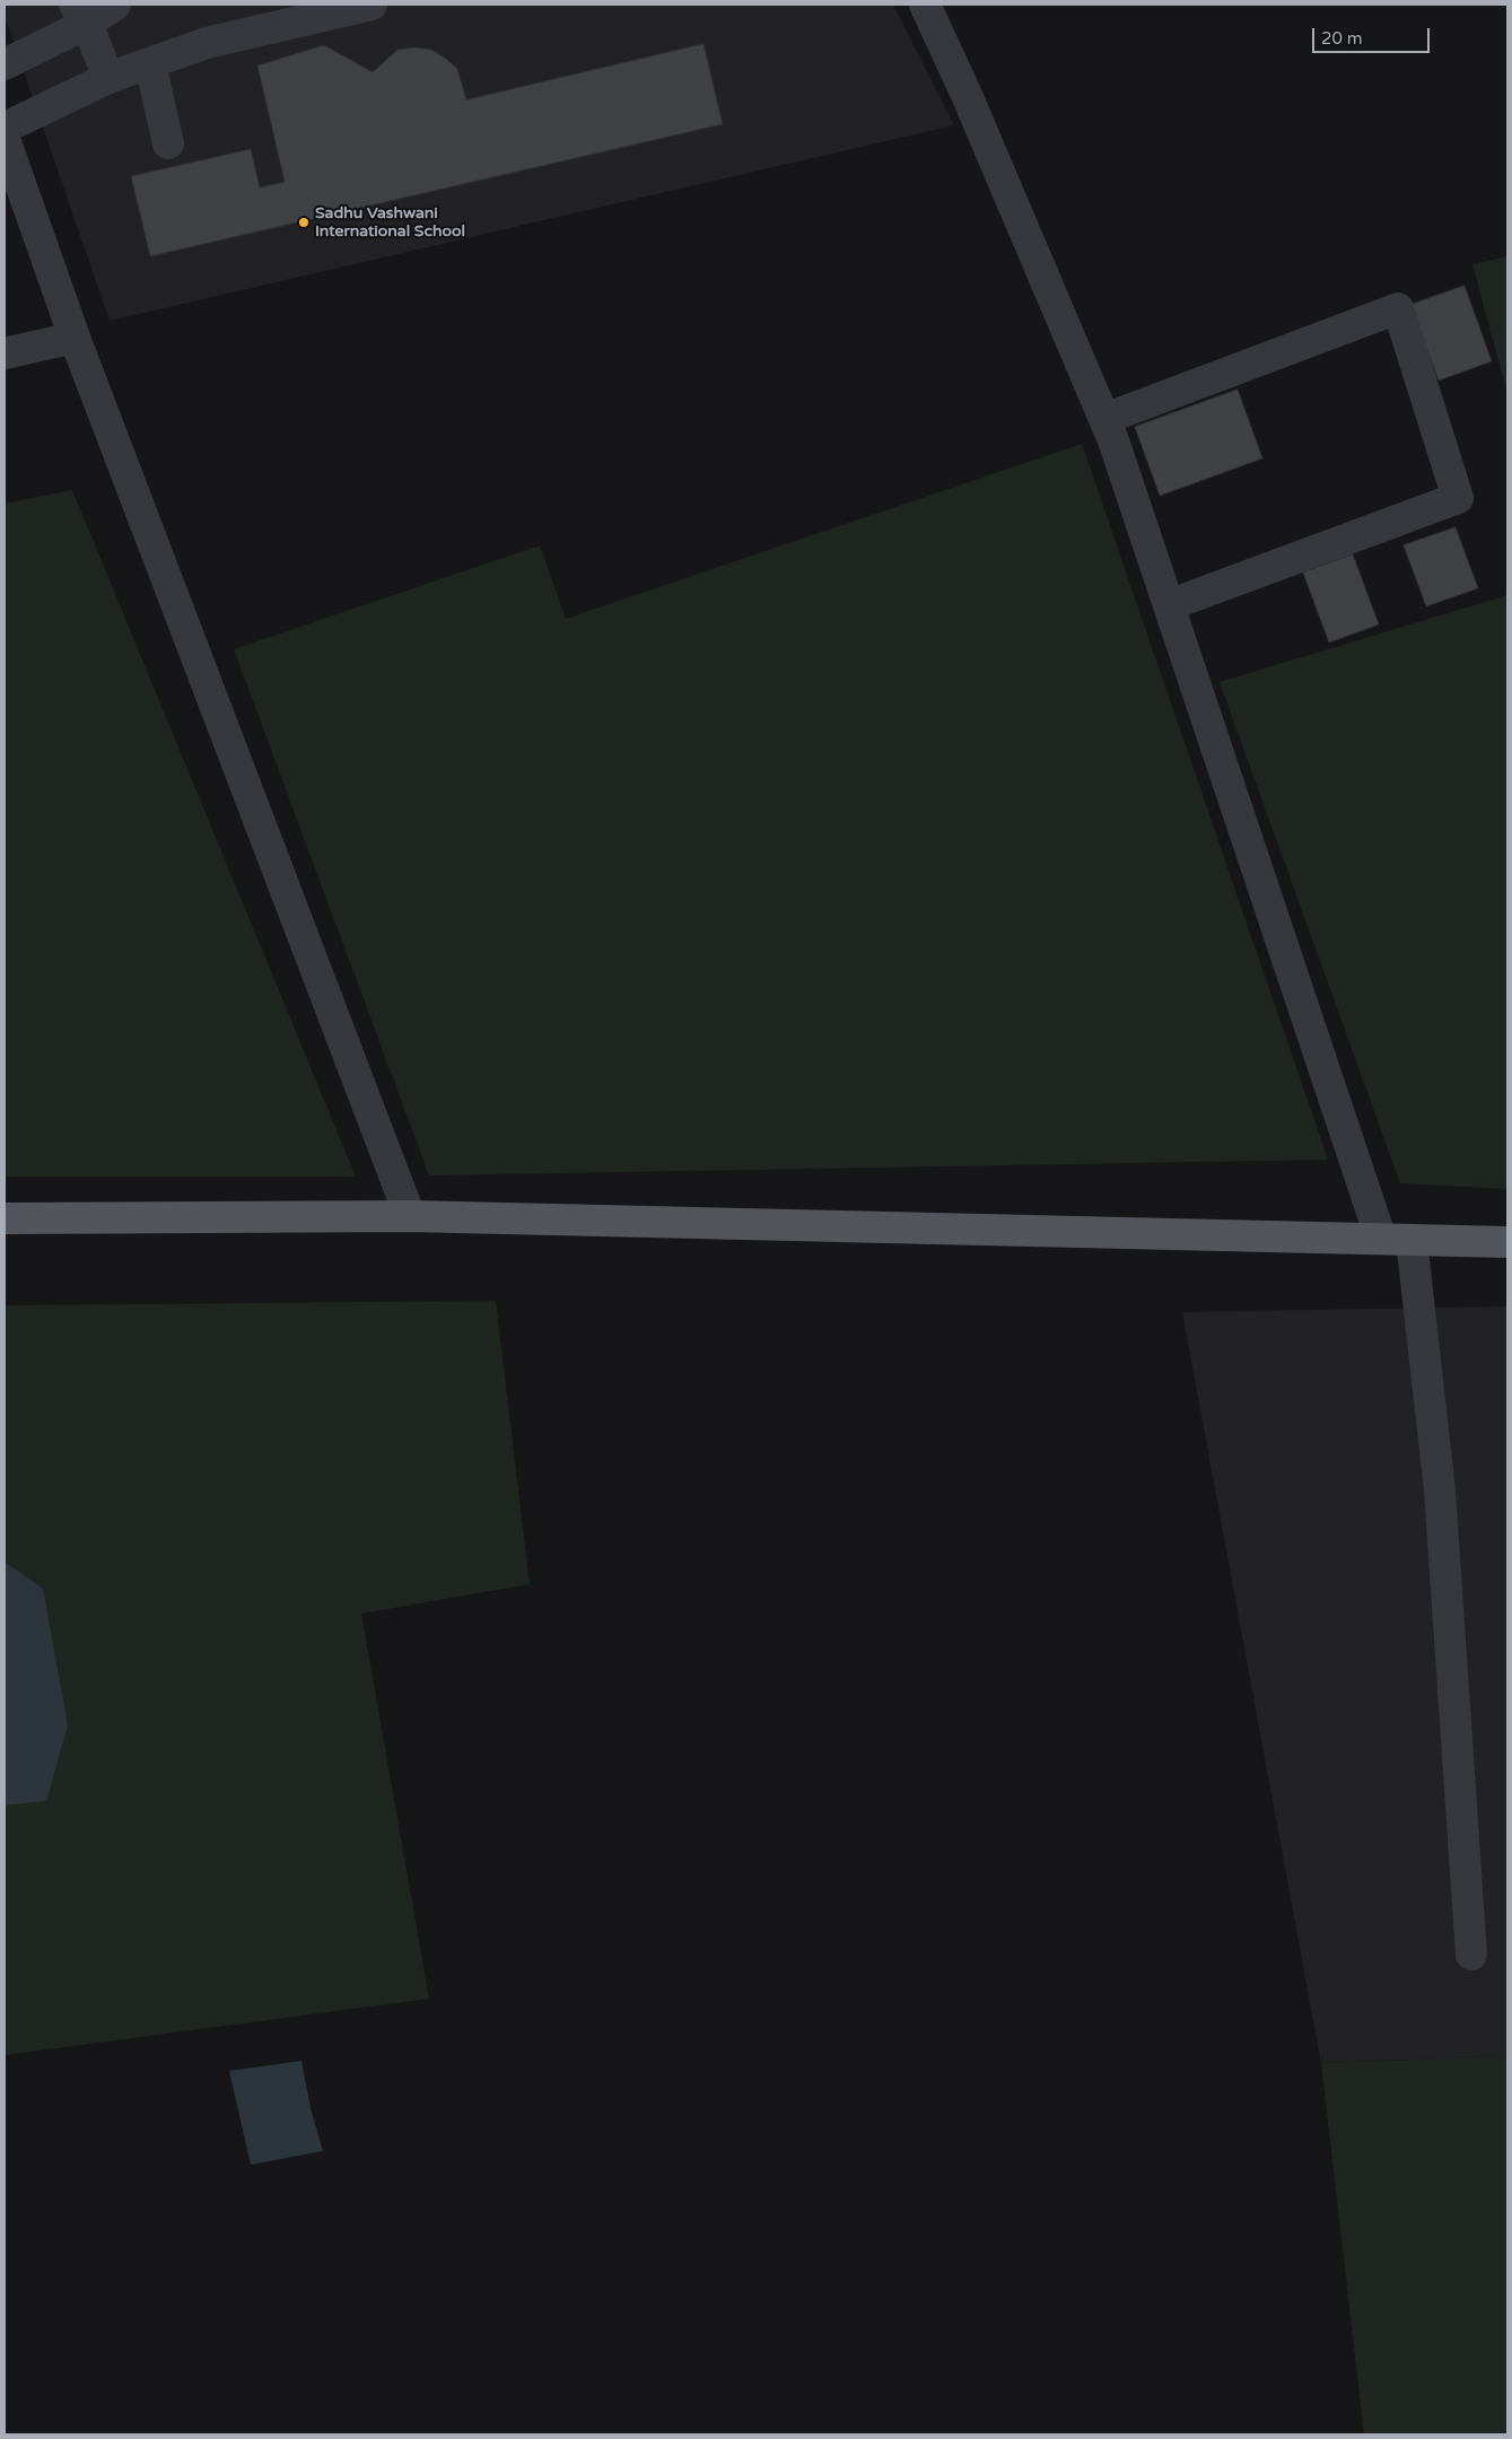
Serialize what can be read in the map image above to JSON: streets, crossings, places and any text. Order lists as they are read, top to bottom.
{
  "places": ["Sadhu Vashwani International School"],
  "scale_bar": "20 m"
}
